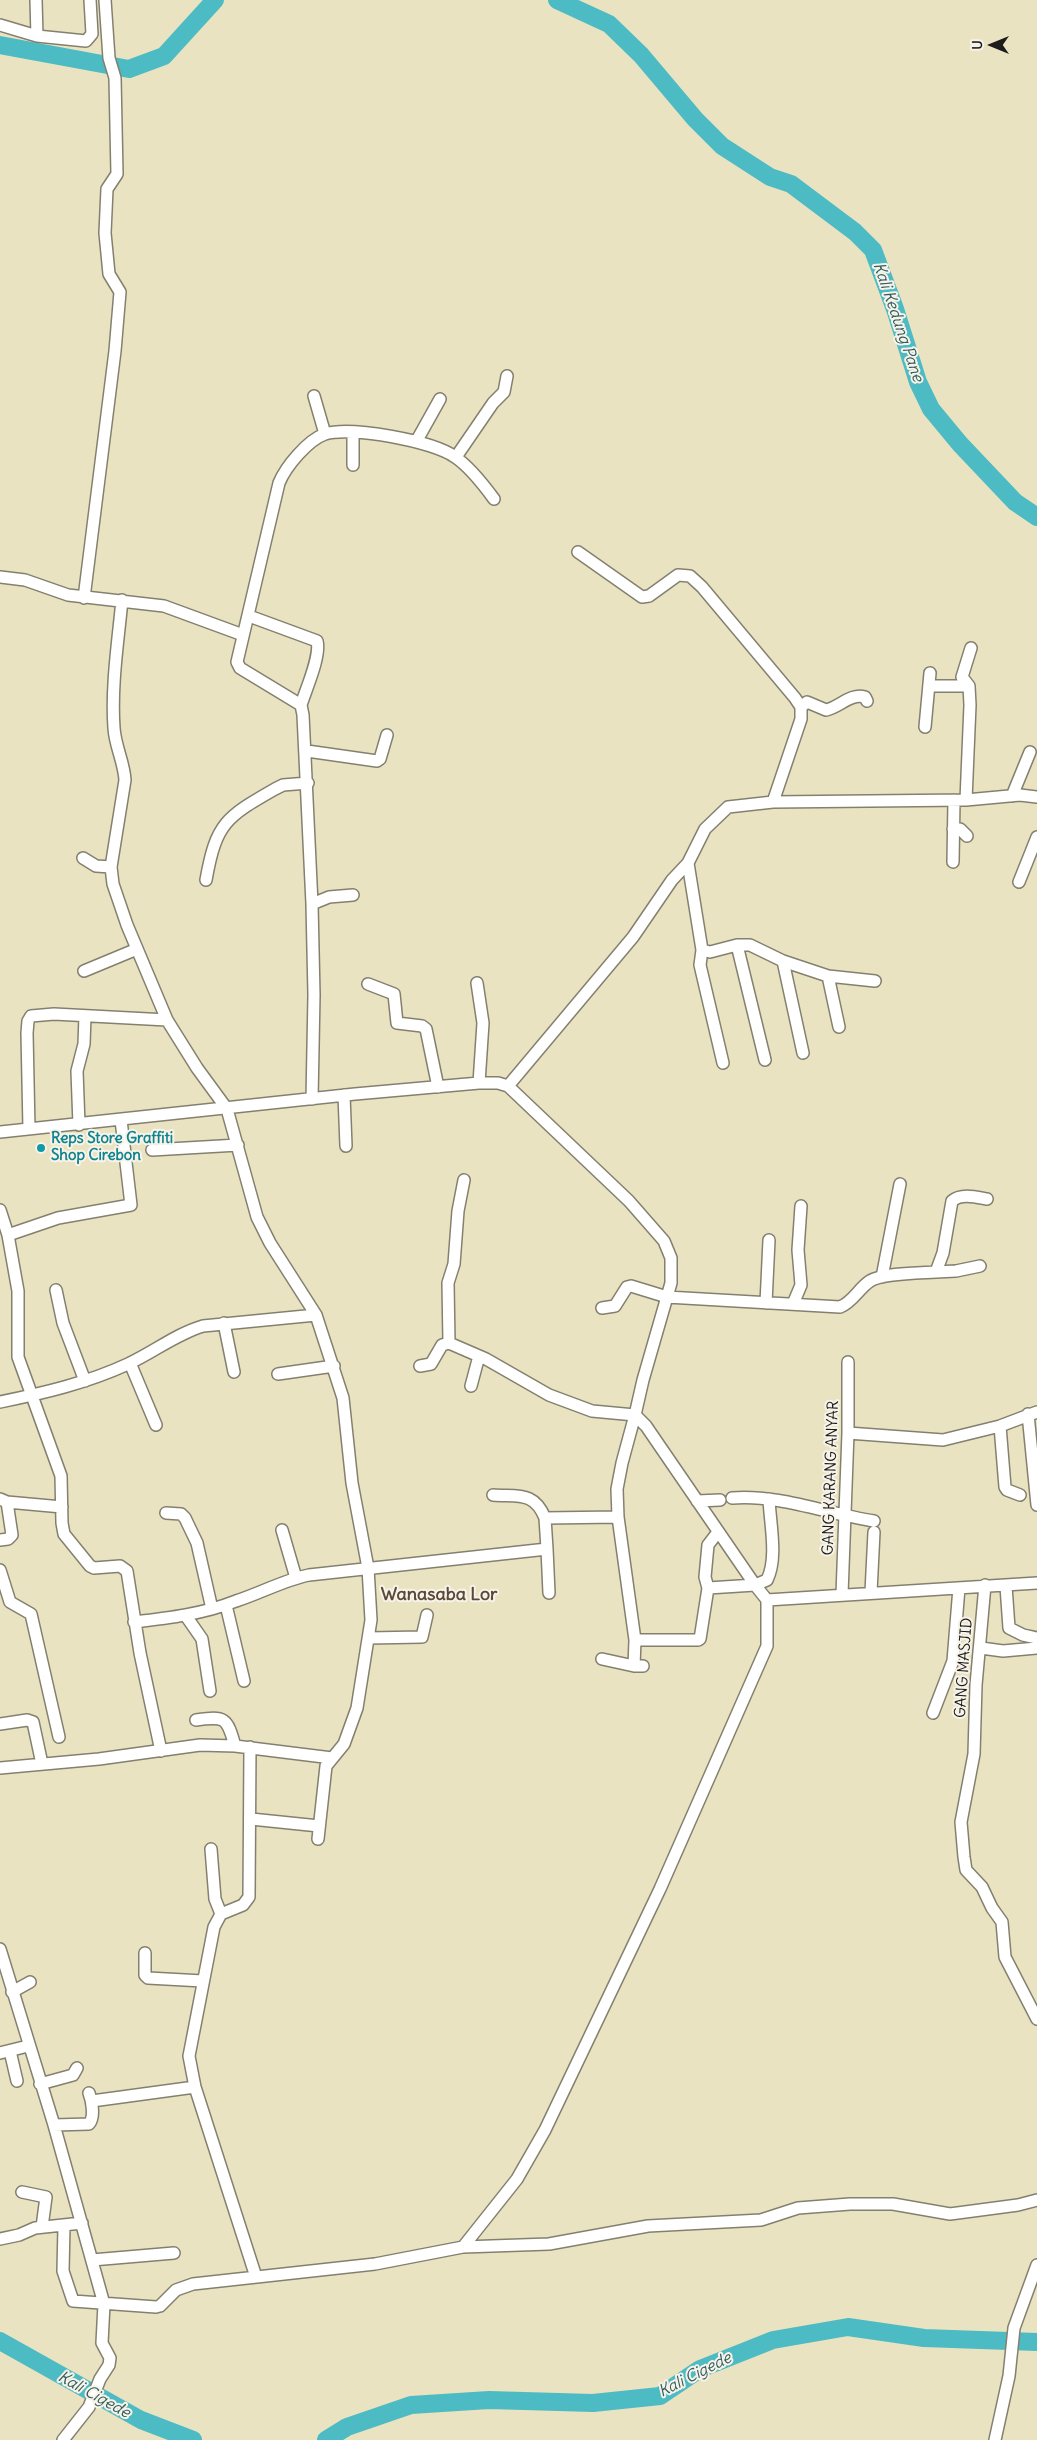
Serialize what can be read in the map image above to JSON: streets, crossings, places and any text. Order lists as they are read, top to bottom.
{
  "streets": {
    "street": ["GANG KARANG ANYAR", "GANG MASJID"]
  },
  "districts": ["Wanasaba Lor"],
  "water": ["Kali Kedung Pane", "Kali Cigede"],
  "places": ["Reps Store Graffiti Shop Cirebon"],
  "north": "left"
}
